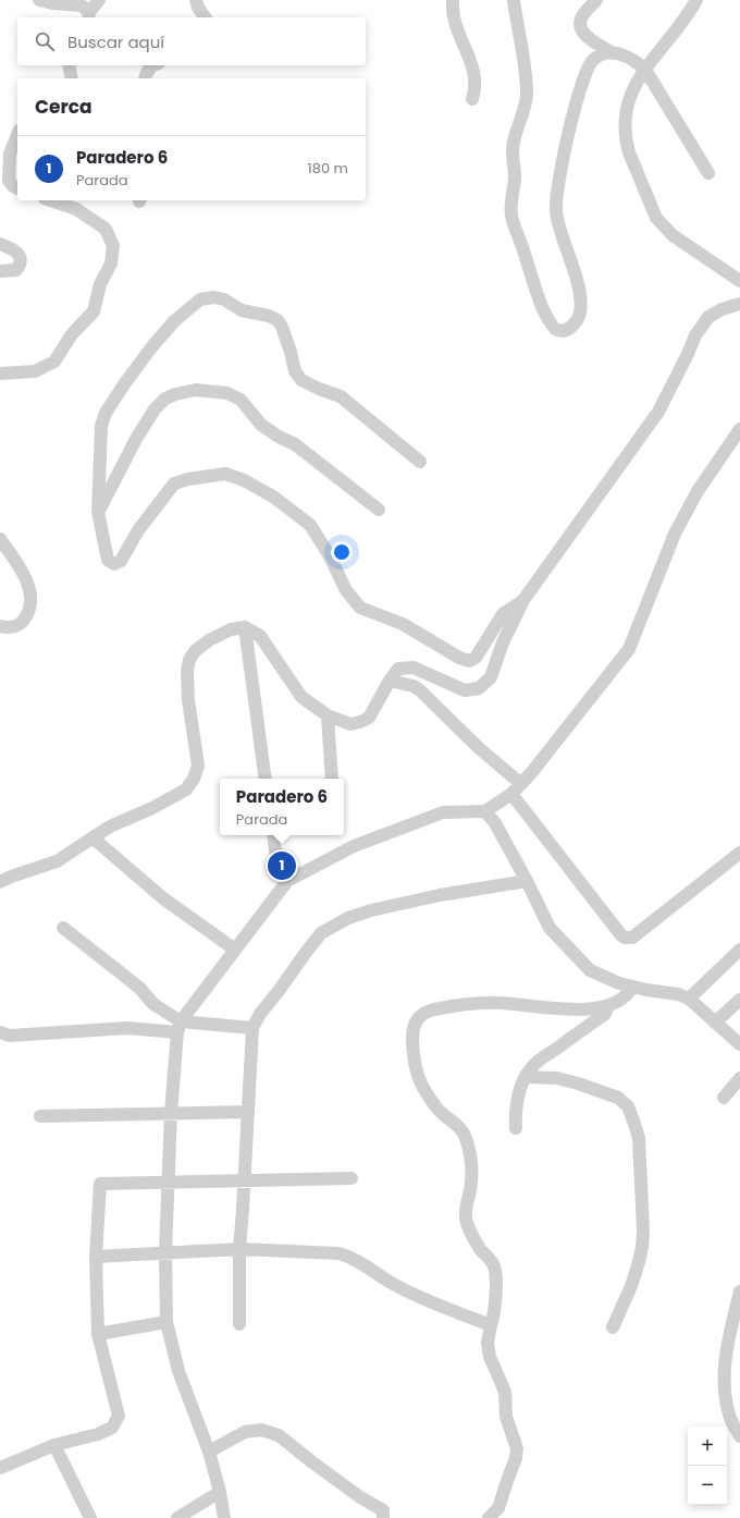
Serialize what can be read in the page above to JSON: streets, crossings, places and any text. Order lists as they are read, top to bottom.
{
  "page": {
    "search": "Buscar aquí",
    "heading": "Cerca",
    "list": [
      {
        "mark": "1",
        "name": "Paradero 6",
        "note": "Parada",
        "value": "180 m"
      }
    ],
    "popup": ["Paradero 6", "Parada"],
    "pins": "1",
    "map_buttons": ["+", "−"]
  }
}
